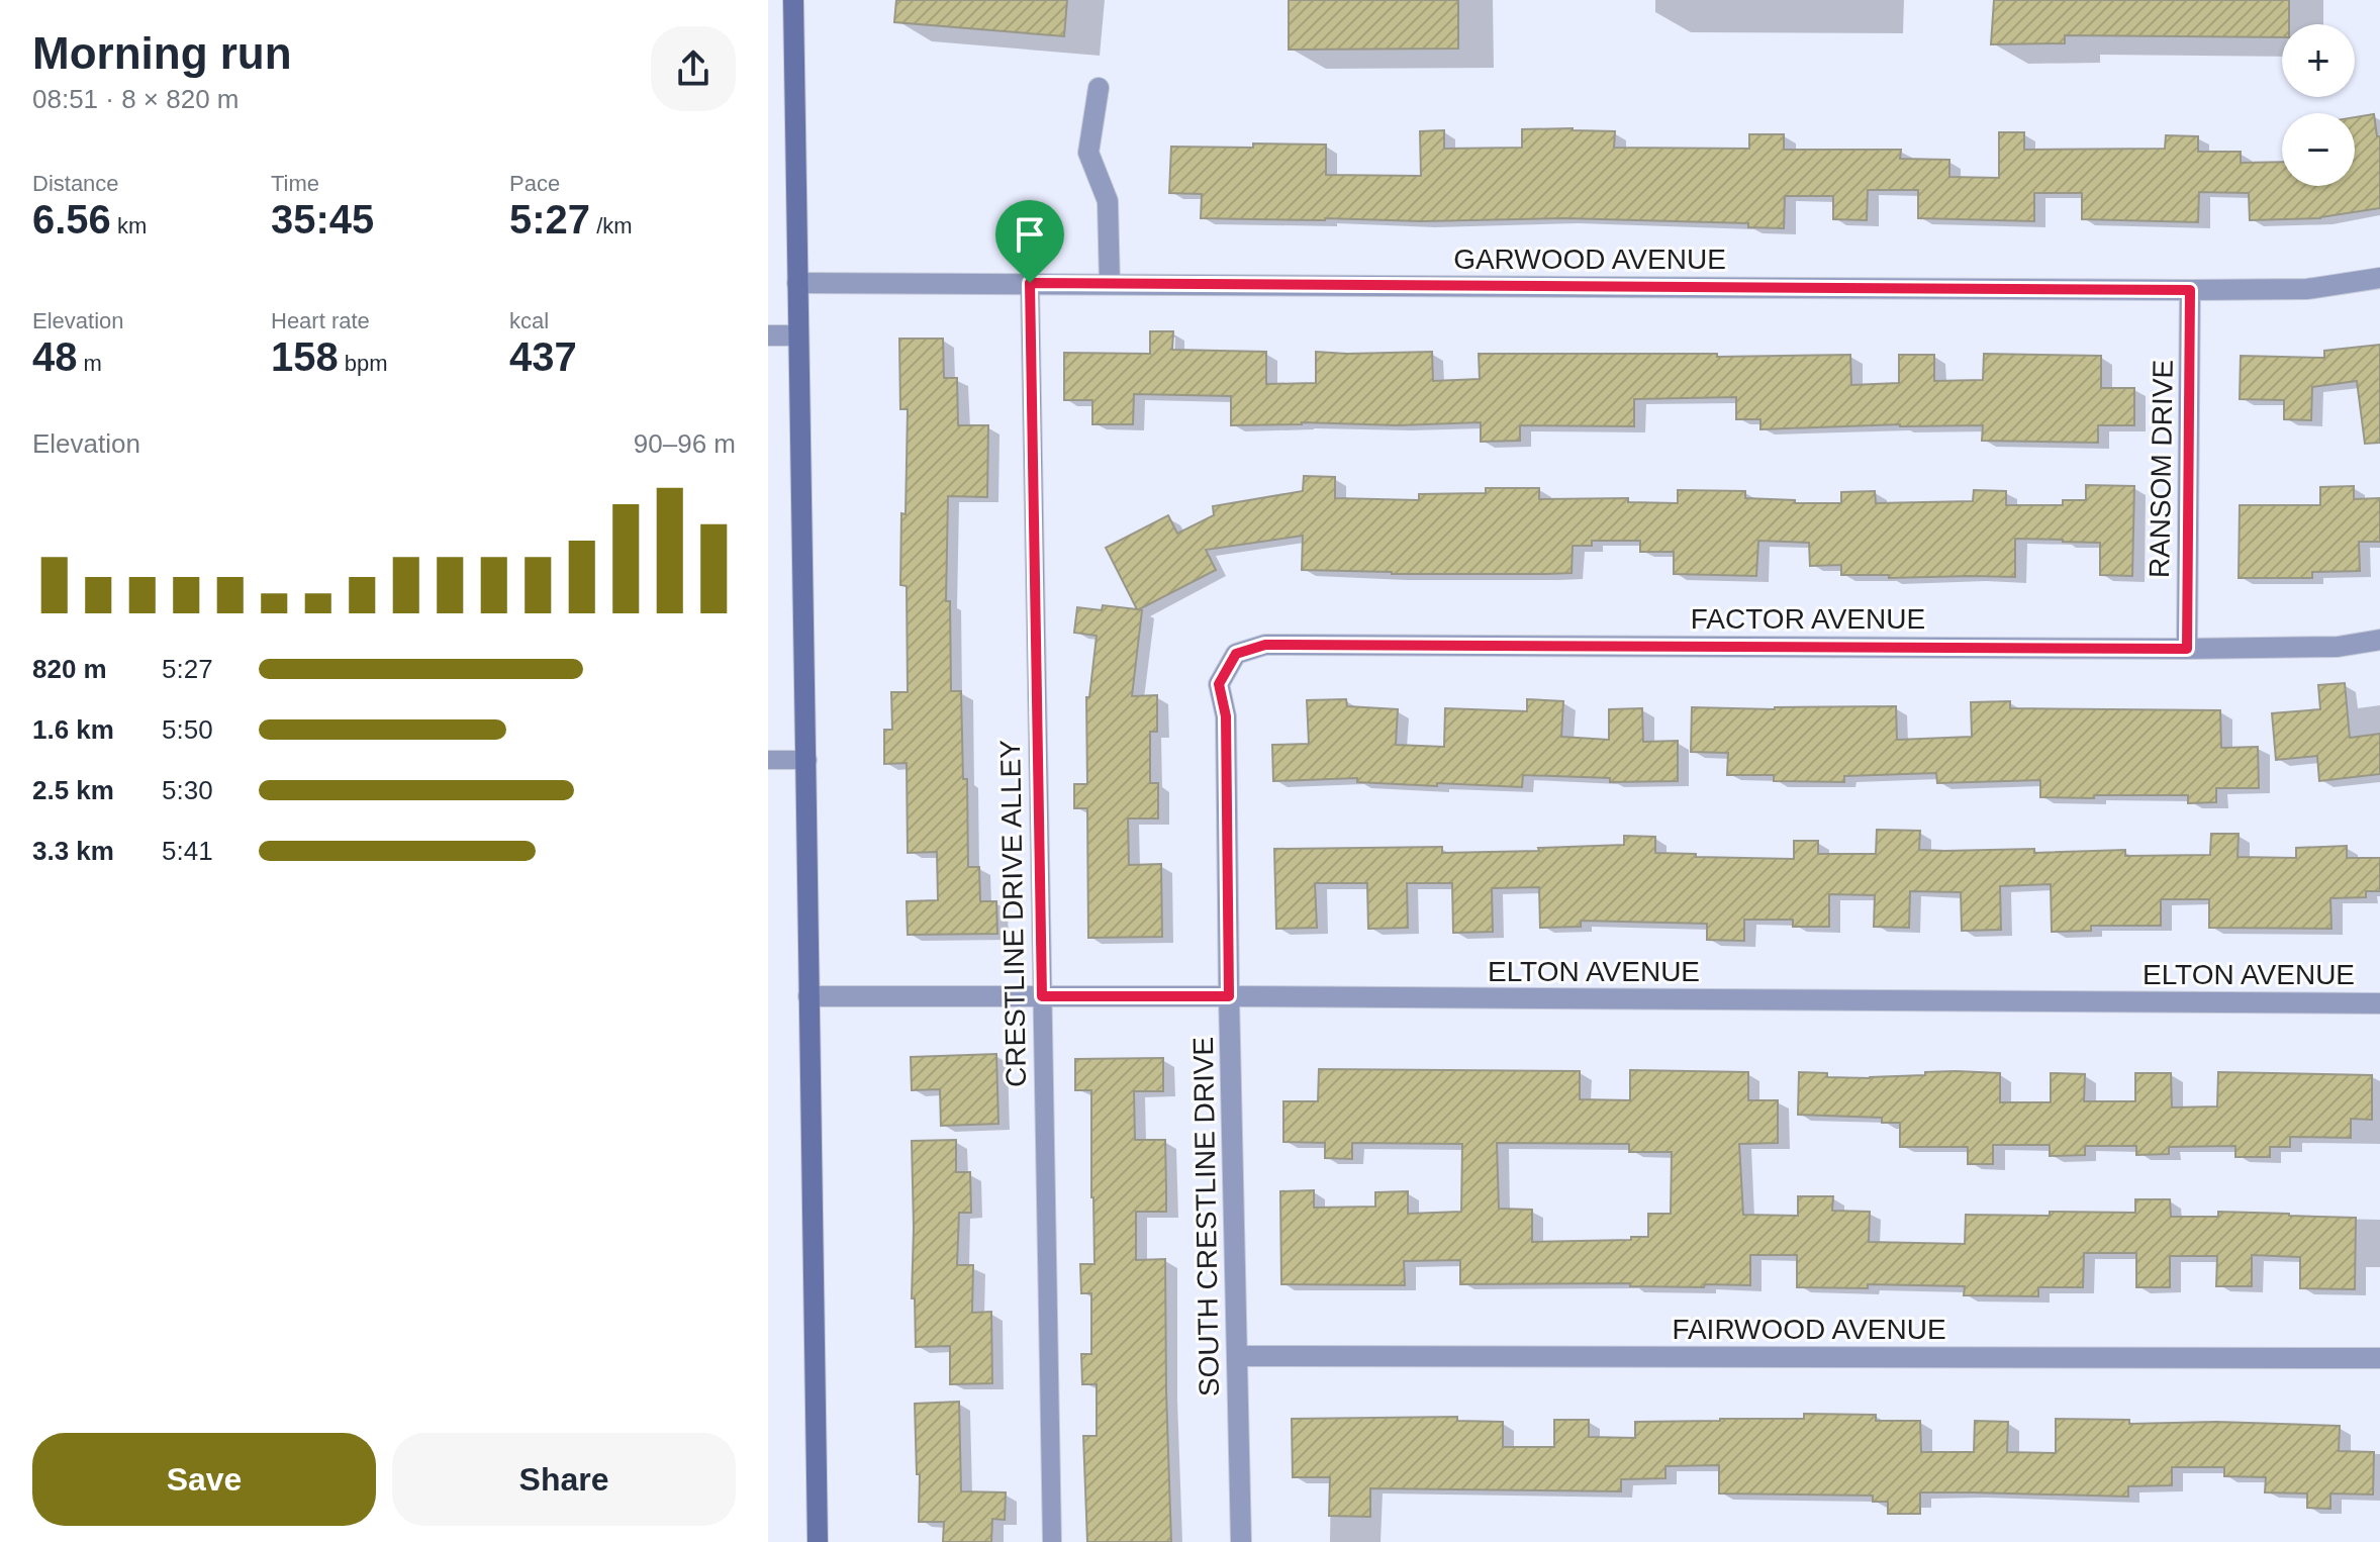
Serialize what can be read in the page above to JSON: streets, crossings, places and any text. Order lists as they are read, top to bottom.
{
  "streets": {
    "street": [
      "GARWOOD AVENUE",
      "RANSOM DRIVE",
      "FACTOR AVENUE",
      "ELTON AVENUE",
      "SOUTH CRESTLINE DRIVE",
      "FAIRWOOD AVENUE"
    ],
    "lane": ["CRESTLINE DRIVE ALLEY"]
  },
  "crossings": [
    ["GARWOOD AVENUE", "RANSOM DRIVE"],
    ["GARWOOD AVENUE", "CRESTLINE DRIVE ALLEY"],
    ["RANSOM DRIVE", "FACTOR AVENUE"],
    ["FACTOR AVENUE", "SOUTH CRESTLINE DRIVE"],
    ["CRESTLINE DRIVE ALLEY", "ELTON AVENUE"],
    ["ELTON AVENUE", "SOUTH CRESTLINE DRIVE"],
    ["SOUTH CRESTLINE DRIVE", "FAIRWOOD AVENUE"]
  ],
  "page": {
    "heading": ["Morning run", "08:51 · 8 × 820 m"],
    "map_buttons": ["+", "−"],
    "stats": [
      ["Distance", "6.56 km"],
      ["Time", "35:45"],
      ["Pace", "5:27 /km"],
      ["Elevation", "48 m"],
      ["Heart rate", "158 bpm"],
      ["kcal", "437"]
    ],
    "chart": ["Elevation", "90–96 m"],
    "list": [
      {
        "name": "820 m",
        "note": "5:27"
      },
      {
        "name": "1.6 km",
        "note": "5:50"
      },
      {
        "name": "2.5 km",
        "note": "5:30"
      },
      {
        "name": "3.3 km",
        "note": "5:41"
      }
    ],
    "buttons": ["Save", "Share"]
  }
}
